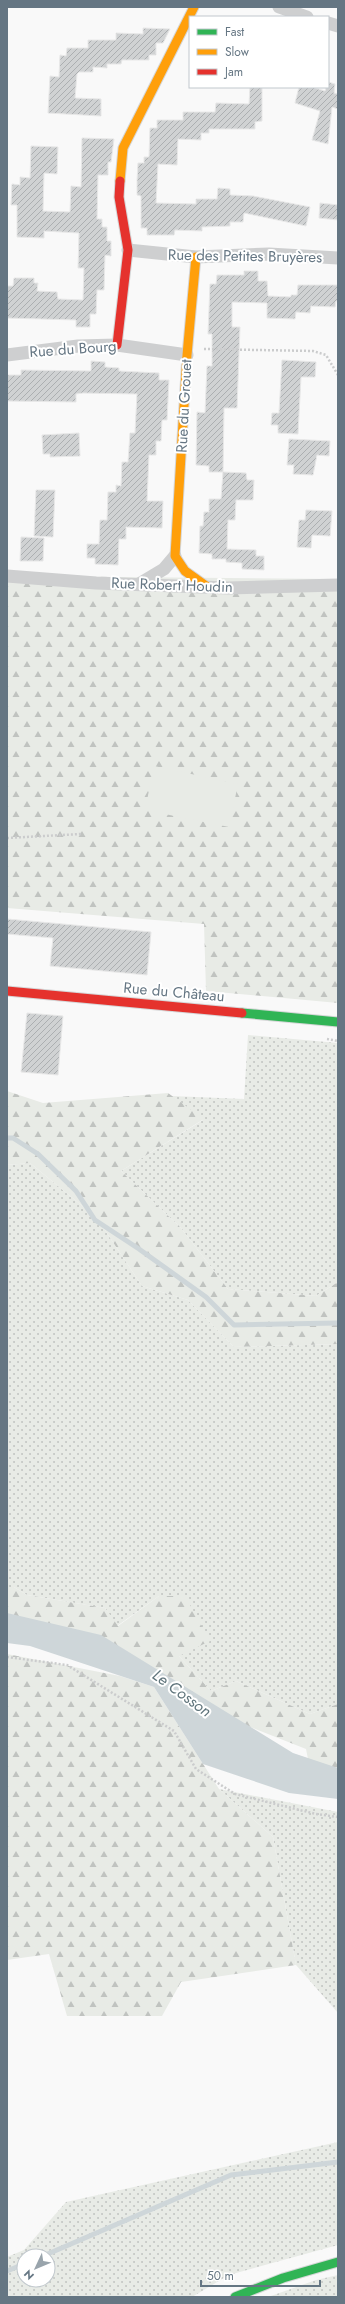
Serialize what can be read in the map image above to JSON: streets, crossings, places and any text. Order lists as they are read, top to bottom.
{
  "streets": {
    "street": [
      "Rue des Petites Bruyères",
      "Rue du Bourg",
      "Rue du Grouet",
      "Rue Robert Houdin",
      "Rue du Château"
    ]
  },
  "crossings": [
    ["Rue des Petites Bruyères", "Rue du Grouet"],
    ["Rue du Bourg", "Rue du Grouet"]
  ],
  "water": ["Le Cosson"],
  "legend": ["Fast", "Slow", "Jam"],
  "scale_bar": "50 m",
  "north": "bottom left"
}
